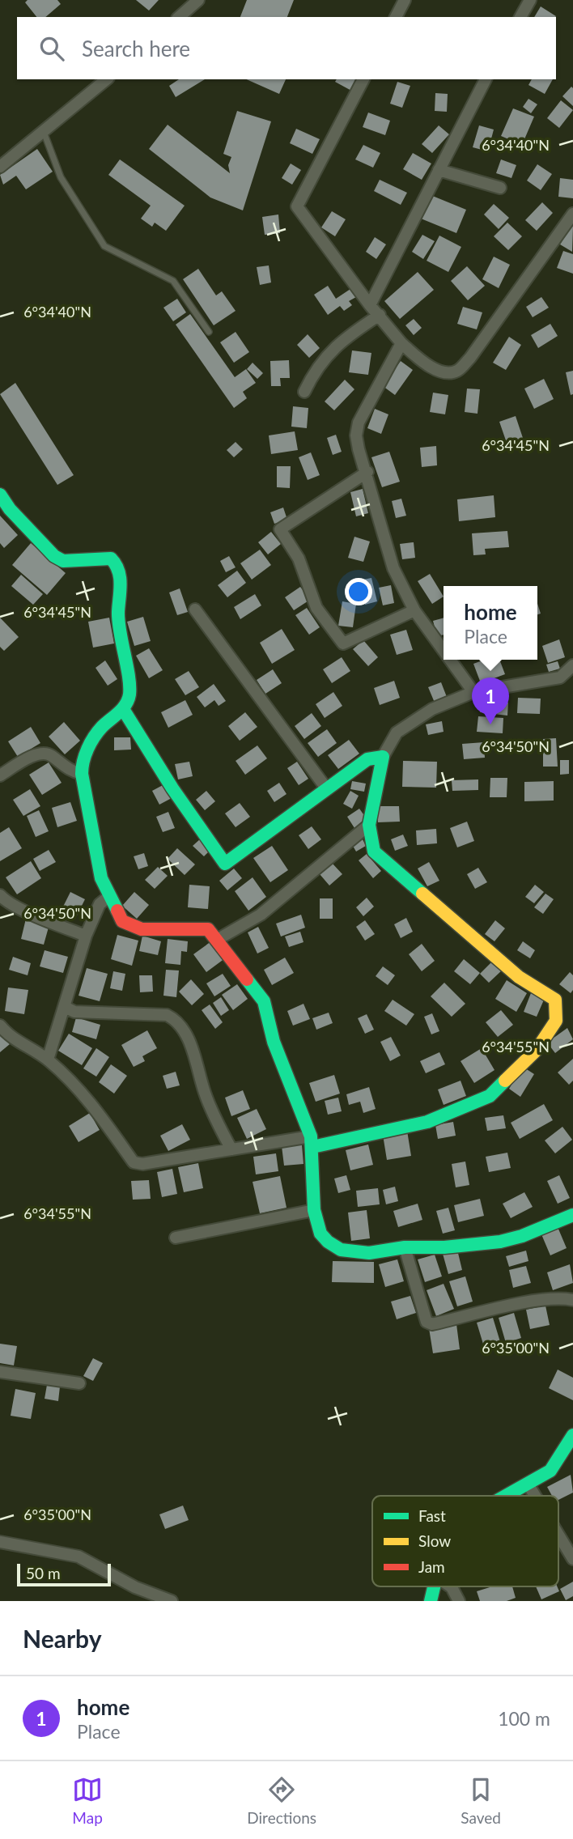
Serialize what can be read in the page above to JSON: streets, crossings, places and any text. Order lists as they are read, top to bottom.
{
  "legend": ["Fast", "Slow", "Jam"],
  "scale_bar": "50 m",
  "page": {
    "search": "Search here",
    "popup": ["home", "Place"],
    "pins": "1",
    "scale": "50 m",
    "heading": "Nearby",
    "list": [
      {
        "mark": "1",
        "name": "home",
        "note": "Place",
        "value": "100 m"
      }
    ],
    "nav": ["Map", "Directions", "Saved"]
  },
  "coordinates": [
    "6°34'40\"N",
    "6°34'45\"N",
    "6°34'50\"N",
    "6°34'55\"N",
    "6°35'00\"N"
  ]
}
